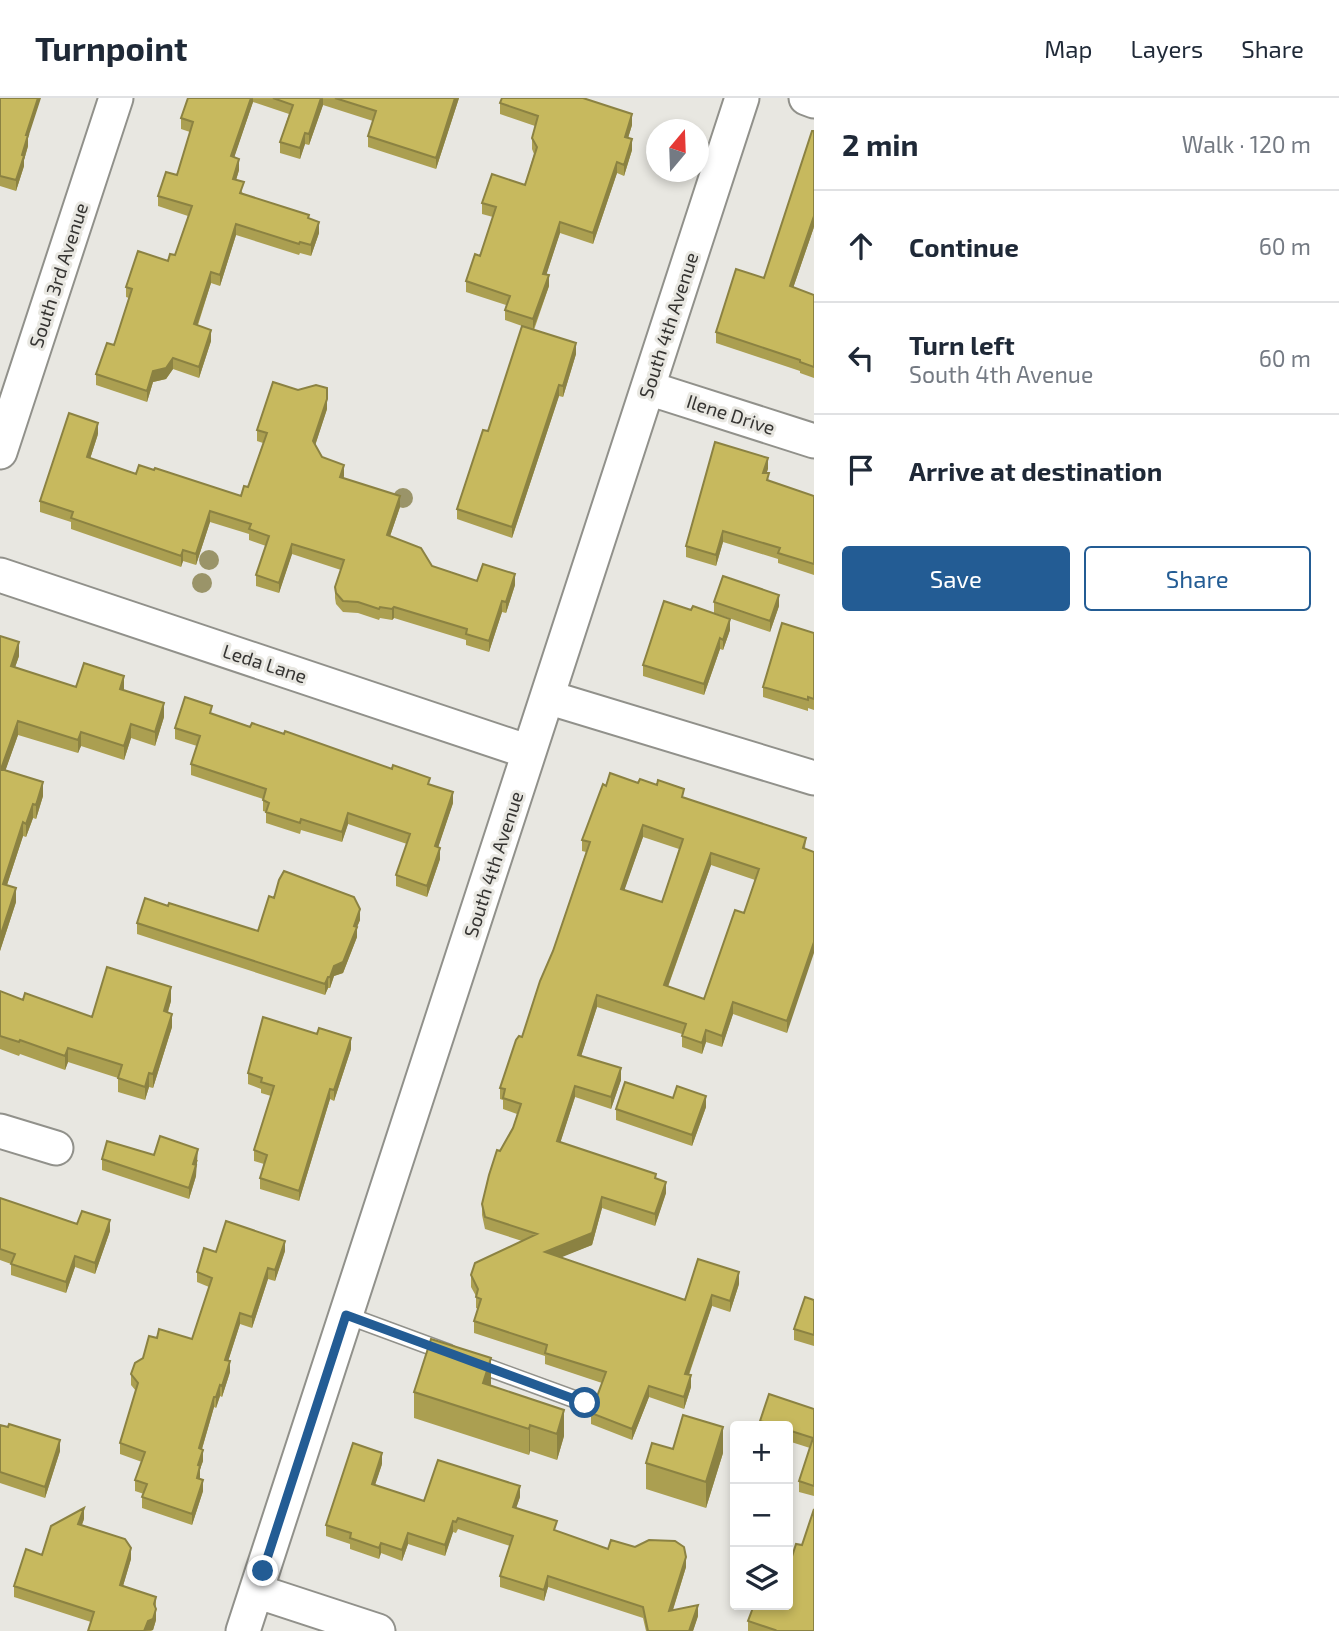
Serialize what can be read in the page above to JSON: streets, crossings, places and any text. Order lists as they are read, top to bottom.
{
  "streets": {
    "street": [
      "South 3rd Avenue",
      "South 4th Avenue",
      "Ilene Drive",
      "Leda Lane"
    ]
  },
  "crossings": [
    ["South 4th Avenue", "Ilene Drive"],
    ["South 4th Avenue", "Leda Lane"]
  ],
  "north": "top",
  "page": {
    "header": "Turnpoint",
    "nav": ["Map", "Layers", "Share"],
    "heading": ["2 min", "Walk · 120 m"],
    "list": [
      ["Continue", "60 m"],
      ["Turn left", "South 4th Avenue", "60 m"],
      "Arrive at destination"
    ],
    "buttons": ["Save", "Share"],
    "map_buttons": ["+", "−"]
  }
}
